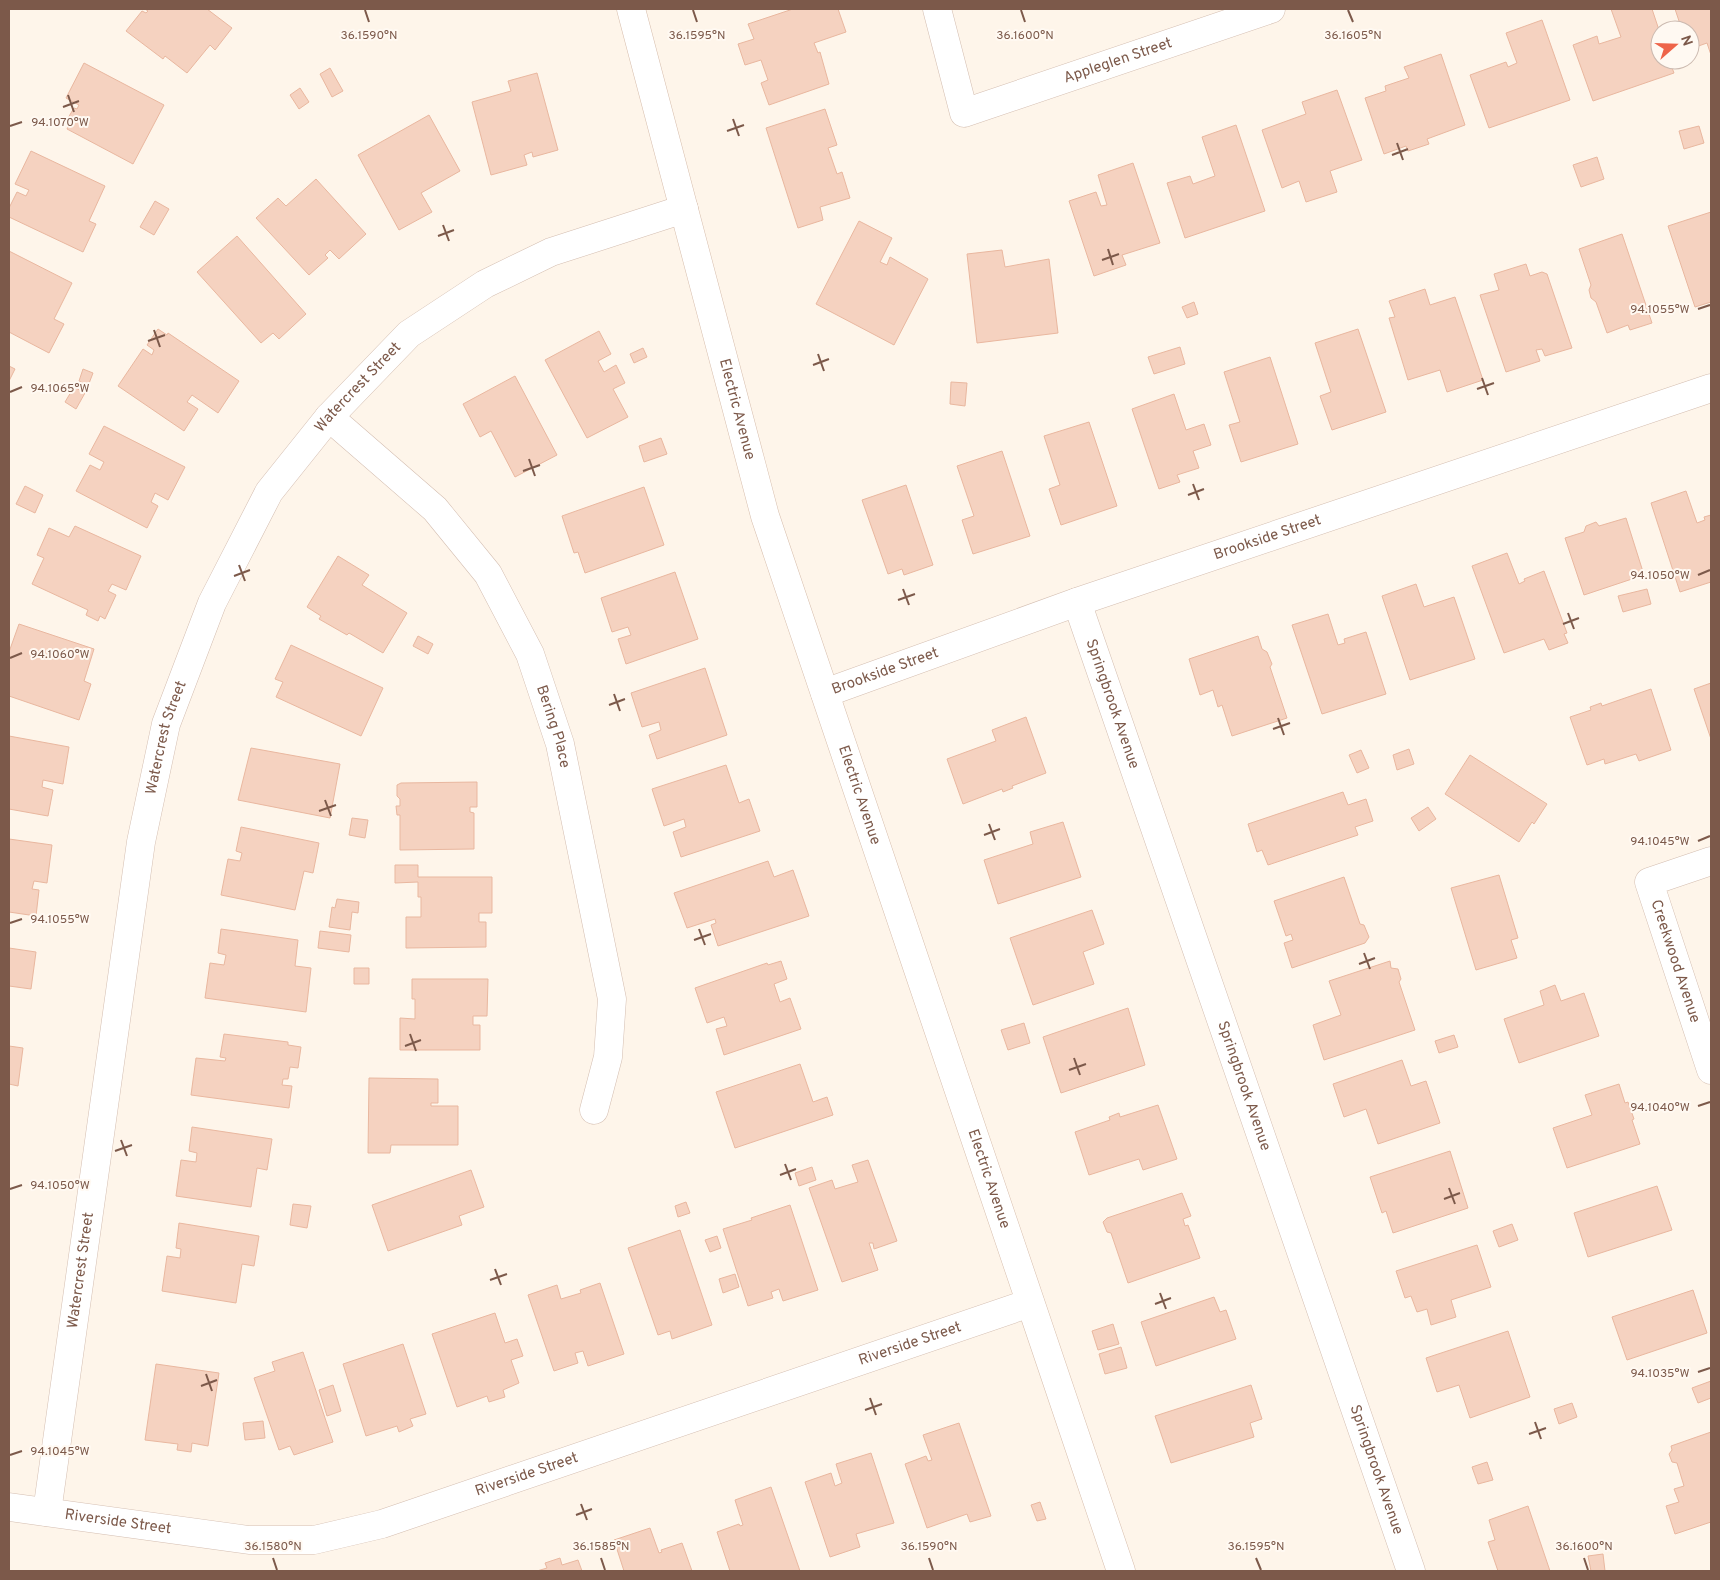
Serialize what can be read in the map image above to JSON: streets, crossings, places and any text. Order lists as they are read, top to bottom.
{
  "streets": {
    "street": [
      "Appleglen Street",
      "Watercrest Street",
      "Electric Avenue",
      "Brookside Street",
      "Springbrook Avenue",
      "Bering Place",
      "Creekwood Avenue",
      "Riverside Street"
    ]
  },
  "crossings": [
    ["Watercrest Street", "Electric Avenue"],
    ["Watercrest Street", "Bering Place"],
    ["Watercrest Street", "Riverside Street"],
    ["Electric Avenue", "Brookside Street"],
    ["Electric Avenue", "Riverside Street"],
    ["Brookside Street", "Springbrook Avenue"]
  ],
  "north": "right",
  "coordinates": [
    "36.1590°N",
    "36.1595°N",
    "36.1600°N",
    "36.1605°N",
    "94.1070°W",
    "94.1055°W",
    "94.1065°W",
    "94.1050°W",
    "94.1060°W",
    "94.1045°W",
    "94.1040°W",
    "94.1035°W",
    "36.1580°N",
    "36.1585°N"
  ]
}
